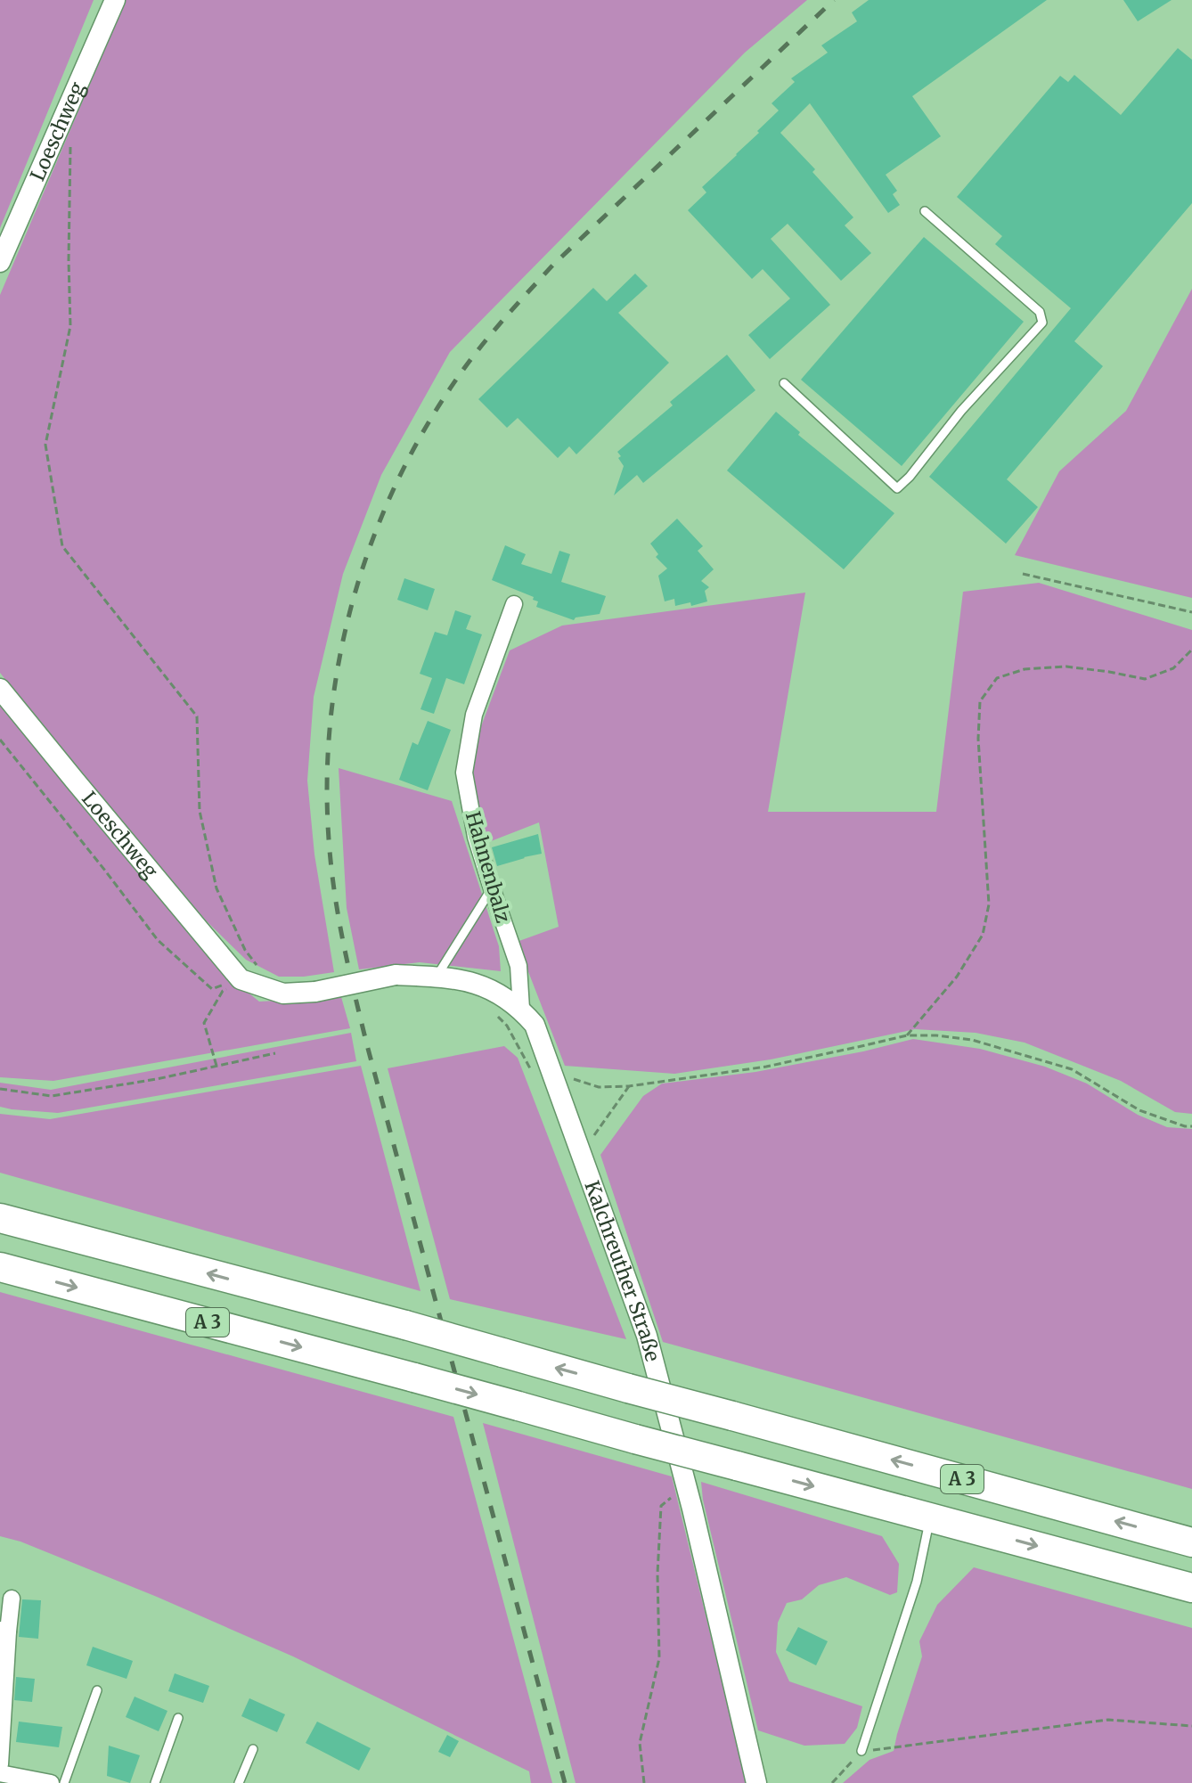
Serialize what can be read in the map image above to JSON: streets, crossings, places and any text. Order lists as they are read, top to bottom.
{
  "streets": {
    "highway": ["A 3"],
    "street": ["Loeschweg", "Hahnenbalz", "Kalchreuther Straße"]
  },
  "crossings": [
    ["Loeschweg", "Kalchreuther Straße"],
    ["Hahnenbalz", "Kalchreuther Straße"]
  ]
}
